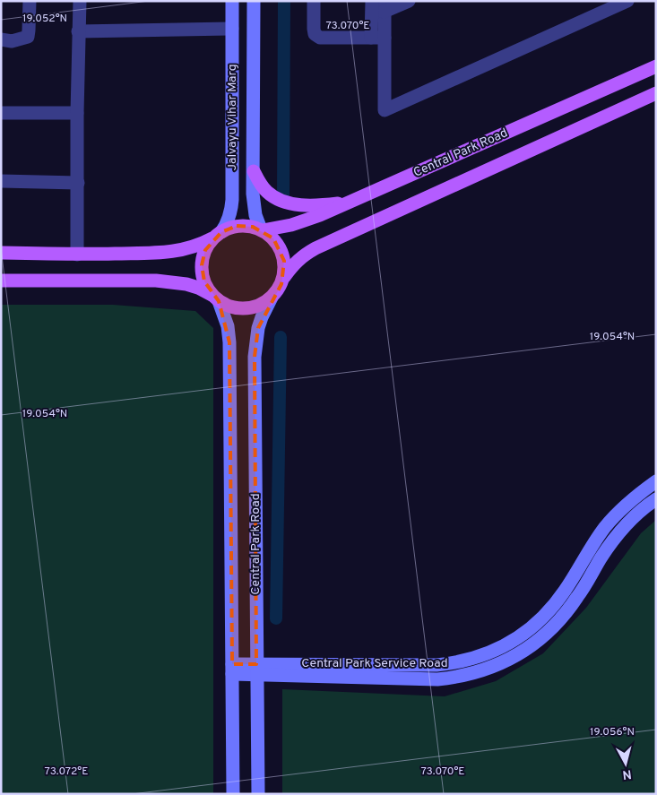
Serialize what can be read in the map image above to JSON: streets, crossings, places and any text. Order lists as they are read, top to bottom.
{
  "streets": {
    "main road": ["Jalvayu Vihar Marg", "Central Park Road", "Central Park Service Road"]
  },
  "crossings": [
    ["Jalvayu Vihar Marg", "Central Park Road"],
    ["Central Park Road", "Central Park Service Road"]
  ],
  "north": "bottom",
  "coordinates": [
    "19.052°N",
    "73.070°E",
    "19.054°N",
    "19.056°N",
    "73.072°E"
  ]
}
